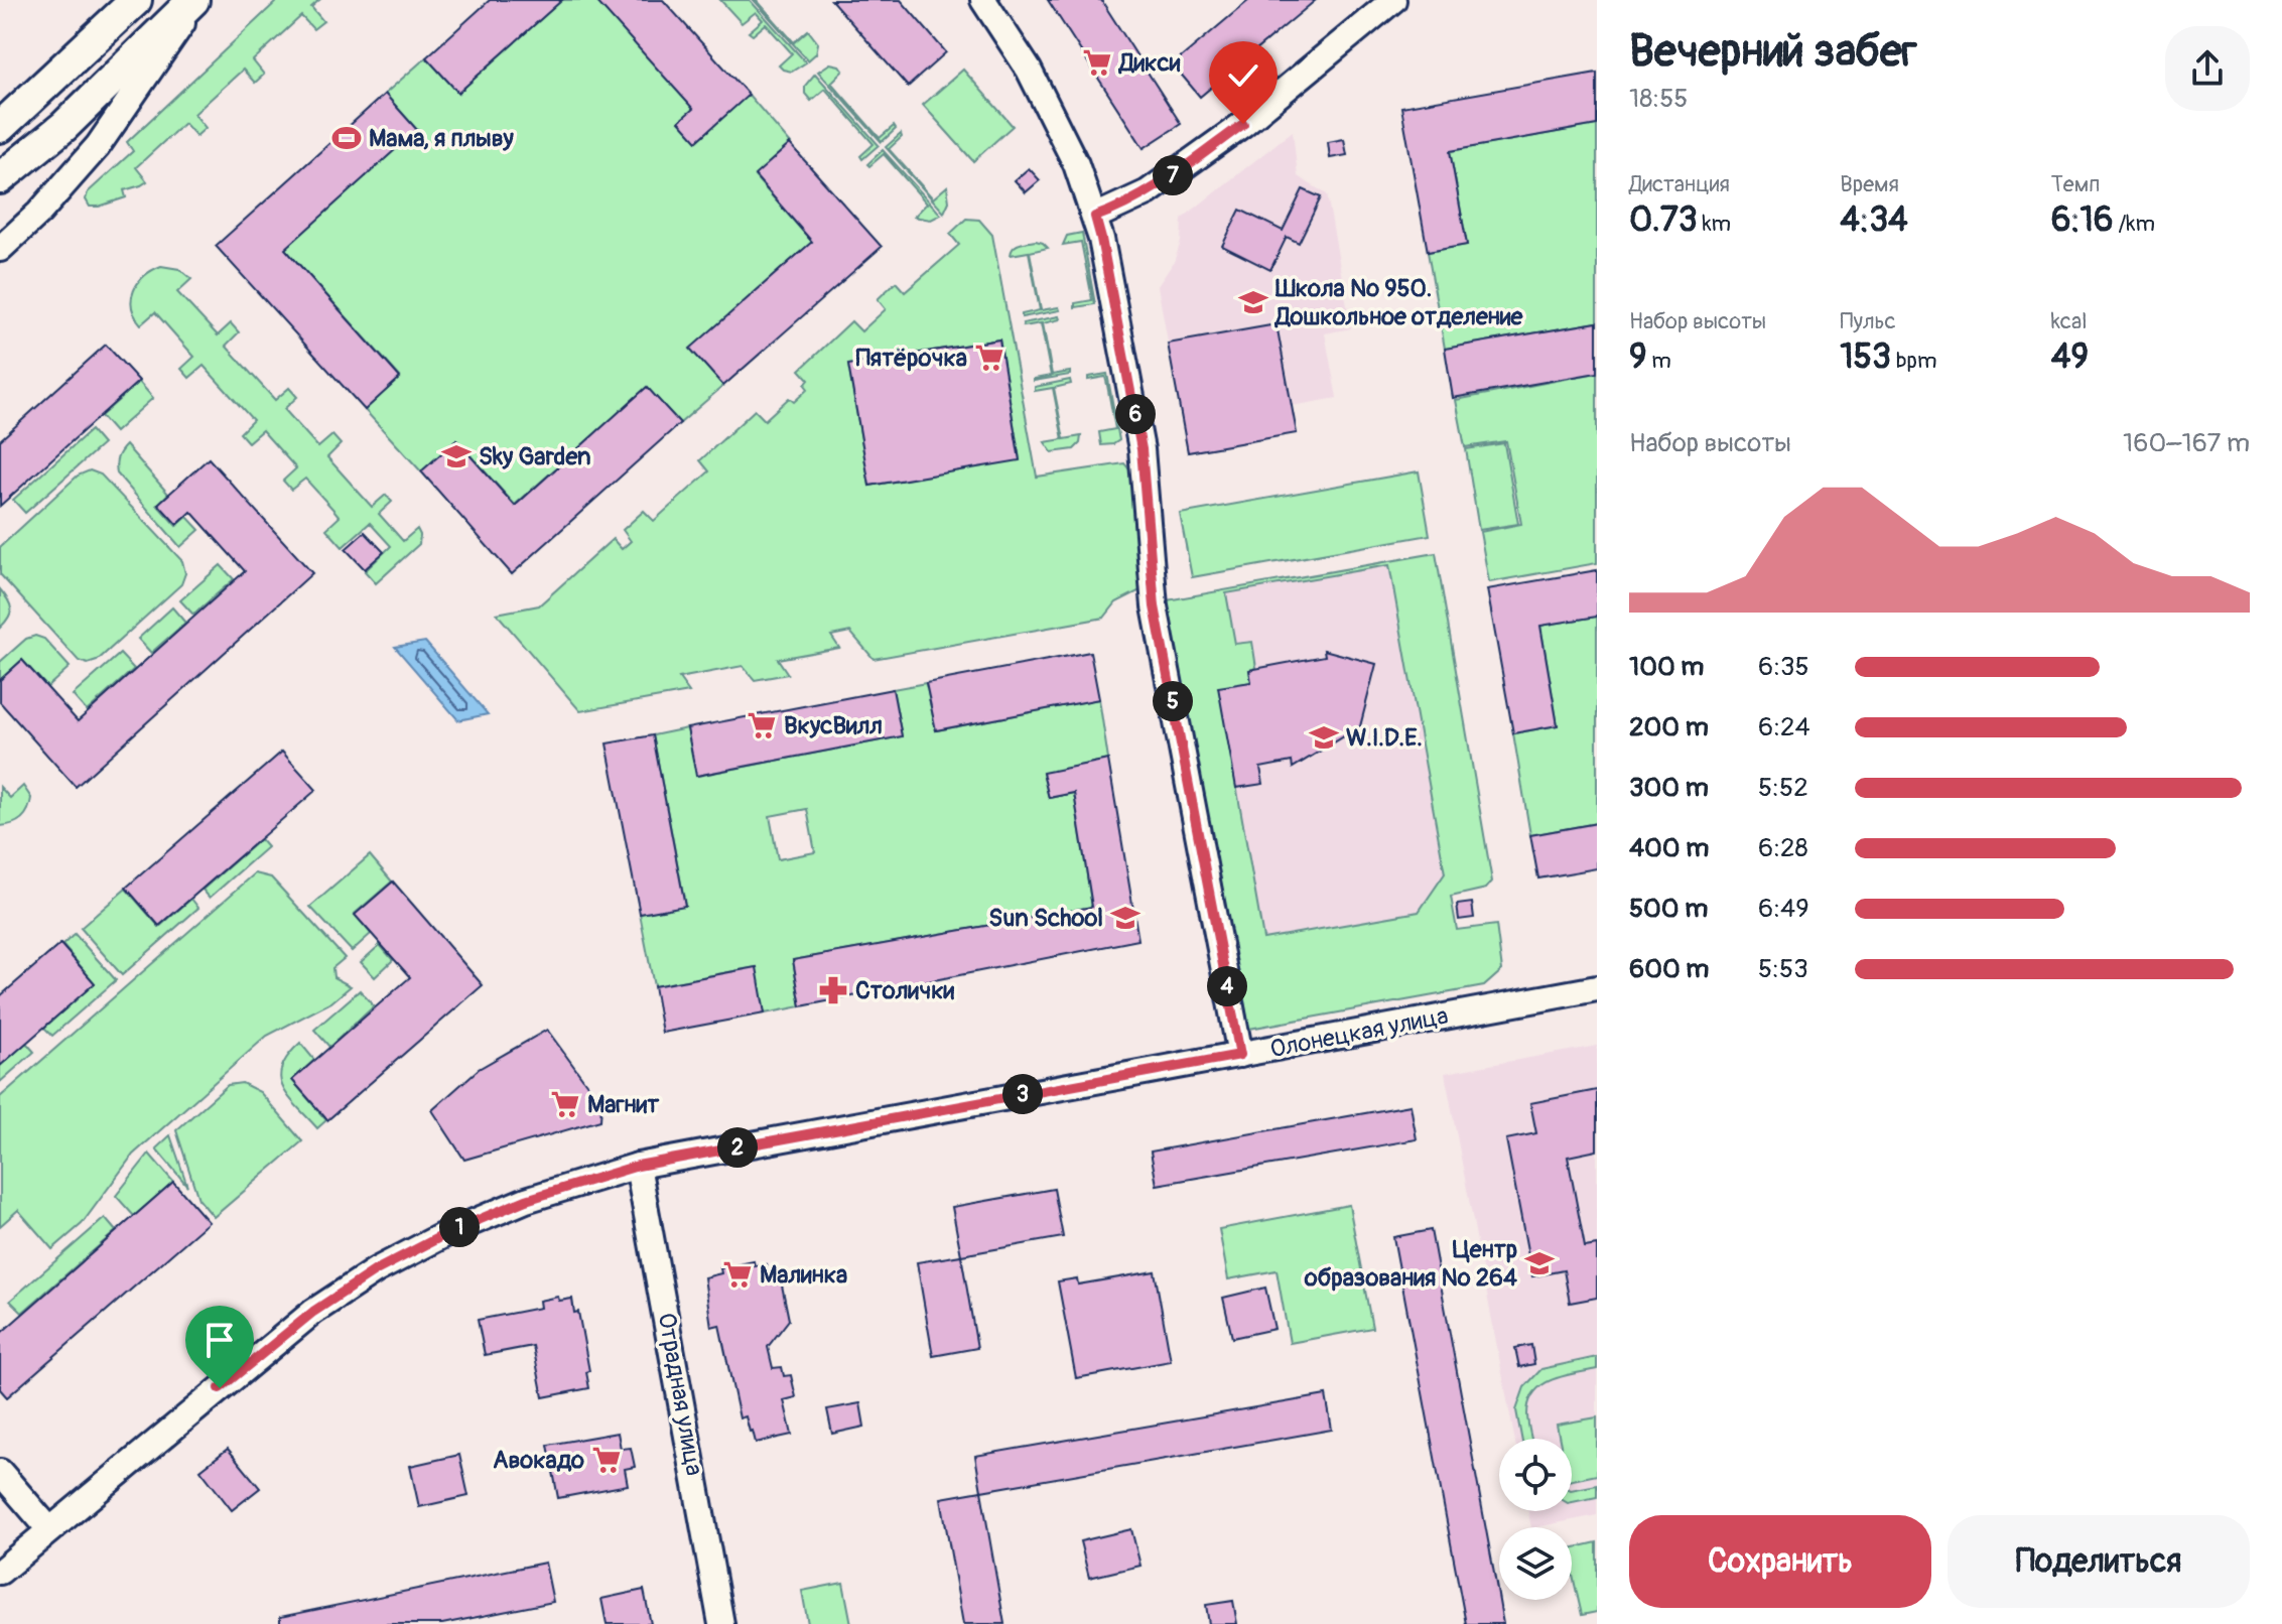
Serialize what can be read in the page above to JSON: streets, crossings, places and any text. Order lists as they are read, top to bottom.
{
  "streets": {
    "street": ["Олонецкая улица", "Отрадная улица"]
  },
  "crossings": [
    ["Олонецкая улица", "Отрадная улица"]
  ],
  "places": {
    "supermarket": [
      "Дикси",
      "Пятёрочка",
      "ВкусВилл",
      "Магнит",
      "Малинка",
      "Авокадо"
    ],
    "sports": ["Мама, я плыву"],
    "school or university": [
      "Школа № 950. Дошкольное отделение",
      "Sky Garden",
      "W.I.D.E.",
      "Sun School",
      "Центр образования № 264"
    ],
    "pharmacy": ["Столички"]
  },
  "page": {
    "heading": ["Вечерний забег", "18:55"],
    "stats": [
      ["Дистанция", "0.73 km"],
      ["Время", "4:34"],
      ["Темп", "6:16 /km"],
      ["Набор высоты", "9 m"],
      ["Пульс", "153 bpm"],
      ["kcal", "49"]
    ],
    "pins": [
      "7",
      "6",
      "5",
      "4",
      "3",
      "2",
      "1"
    ],
    "chart": ["Набор высоты", "160–167 m"],
    "list": [
      {
        "name": "100 m",
        "note": "6:35"
      },
      {
        "name": "200 m",
        "note": "6:24"
      },
      {
        "name": "300 m",
        "note": "5:52"
      },
      {
        "name": "400 m",
        "note": "6:28"
      },
      {
        "name": "500 m",
        "note": "6:49"
      },
      {
        "name": "600 m",
        "note": "5:53"
      }
    ],
    "buttons": ["Сохранить", "Поделиться"]
  }
}
